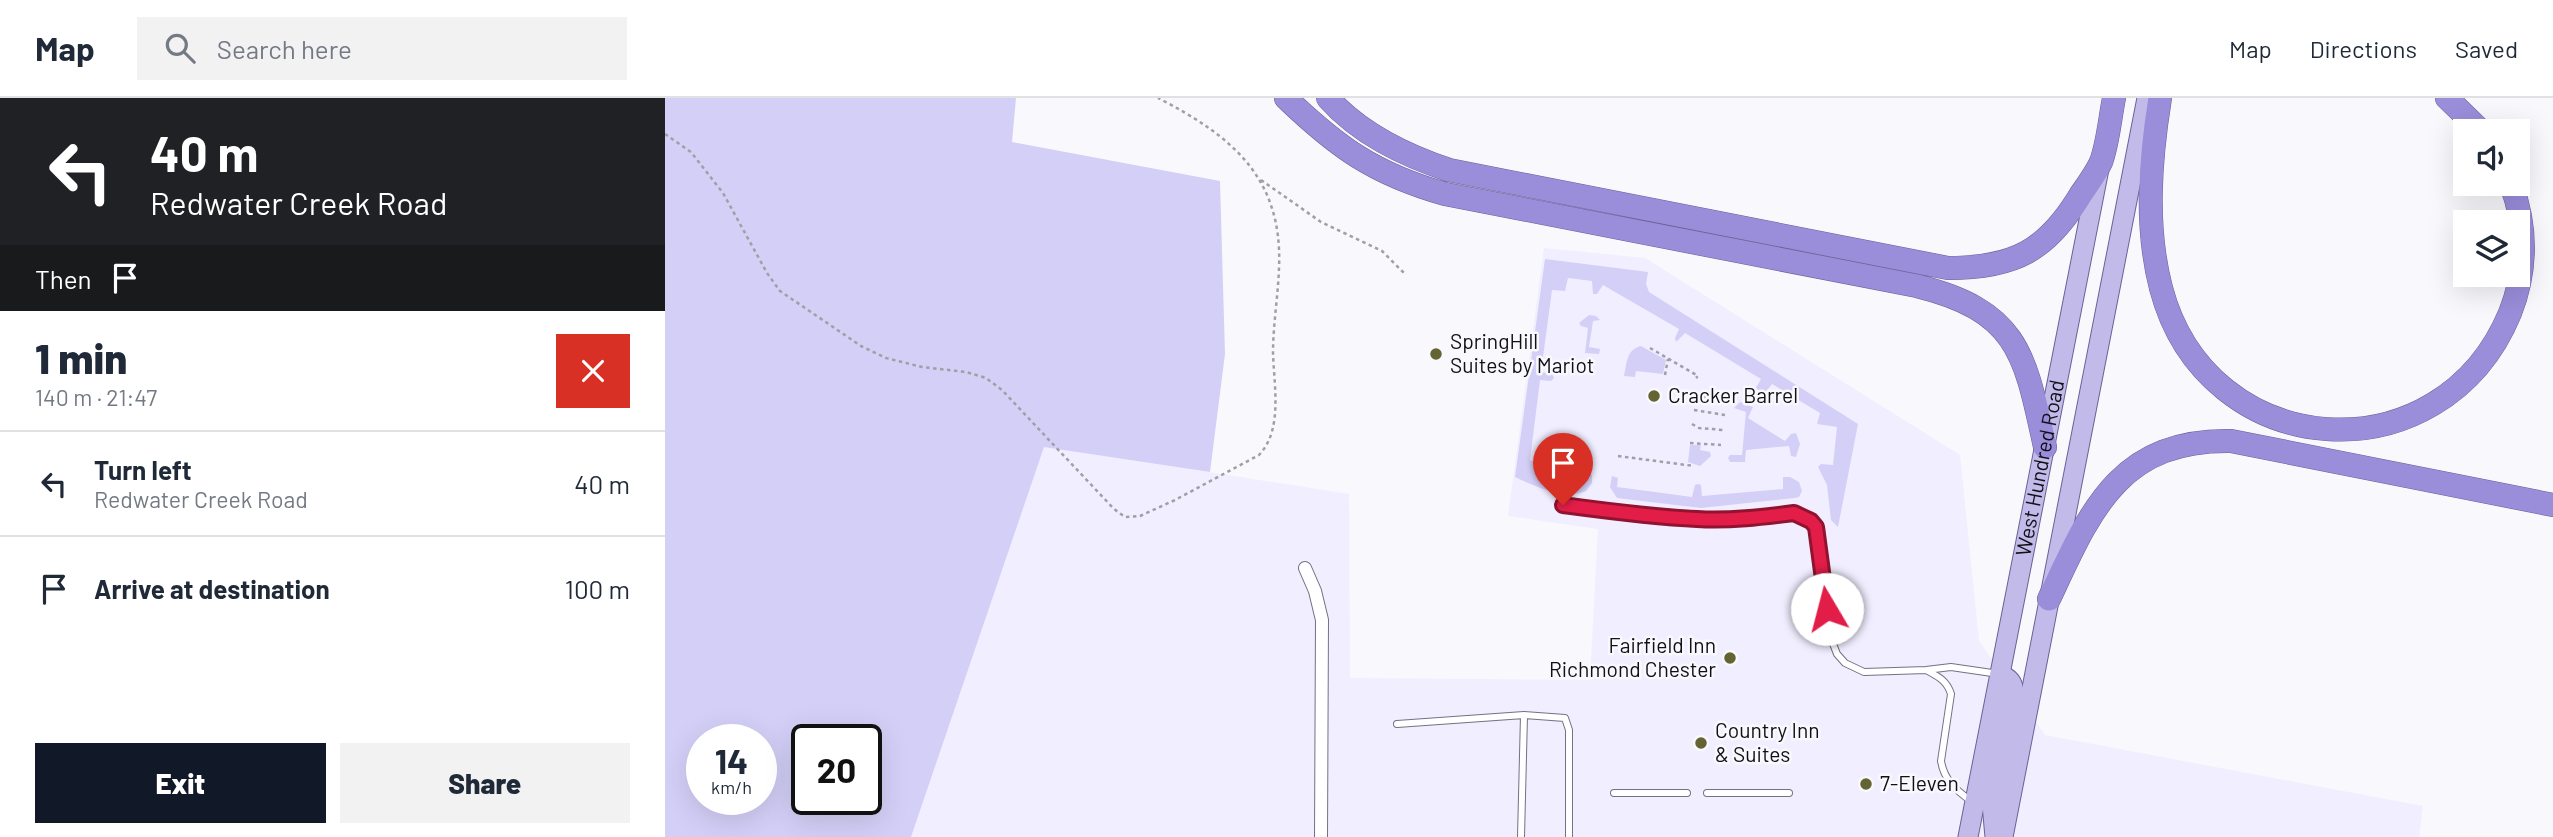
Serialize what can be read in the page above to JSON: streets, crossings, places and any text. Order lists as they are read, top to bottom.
{
  "streets": {
    "highway": ["West Hundred Road"]
  },
  "places": [
    "SpringHill Suites by Mariot",
    "Cracker Barrel",
    "Fairfield Inn Richmond Chester",
    "Country Inn & Suites",
    "7-Eleven"
  ],
  "page": {
    "header": "Map",
    "search": "Search here",
    "nav": ["Map", "Directions", "Saved"],
    "turn": ["40 m", "Redwater Creek Road"],
    "then": "Then",
    "heading": ["1 min", "140 m · 21:47"],
    "list": [
      {
        "name": "Turn left",
        "note": "Redwater Creek Road",
        "value": "40 m"
      },
      {
        "name": "Arrive at destination",
        "value": "100 m"
      }
    ],
    "speed": "14 km/h",
    "limit": "20",
    "buttons": ["Exit", "Share"]
  }
}
